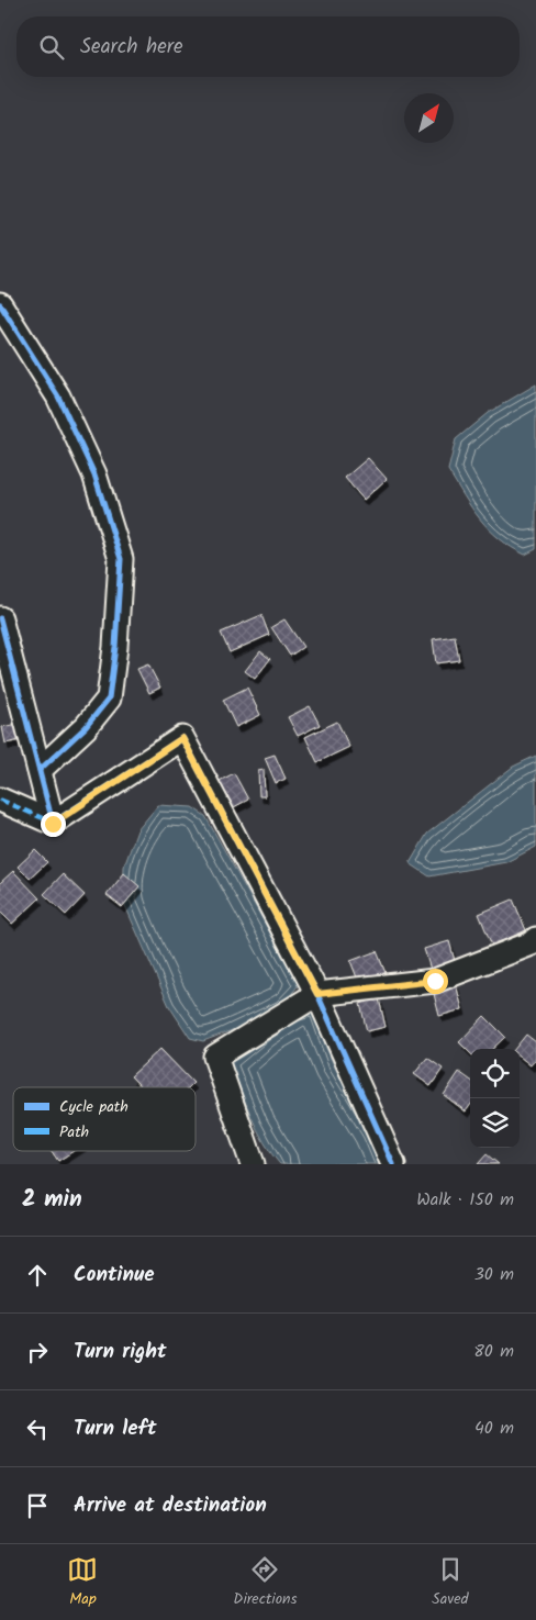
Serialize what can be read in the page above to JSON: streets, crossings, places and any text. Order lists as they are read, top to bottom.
{
  "legend": ["Cycle path", "Path"],
  "north": "top right",
  "page": {
    "search": "Search here",
    "heading": ["2 min", "Walk · 150 m"],
    "list": [
      ["Continue", "30 m"],
      ["Turn right", "80 m"],
      ["Turn left", "40 m"],
      "Arrive at destination"
    ],
    "nav": ["Map", "Directions", "Saved"]
  }
}
